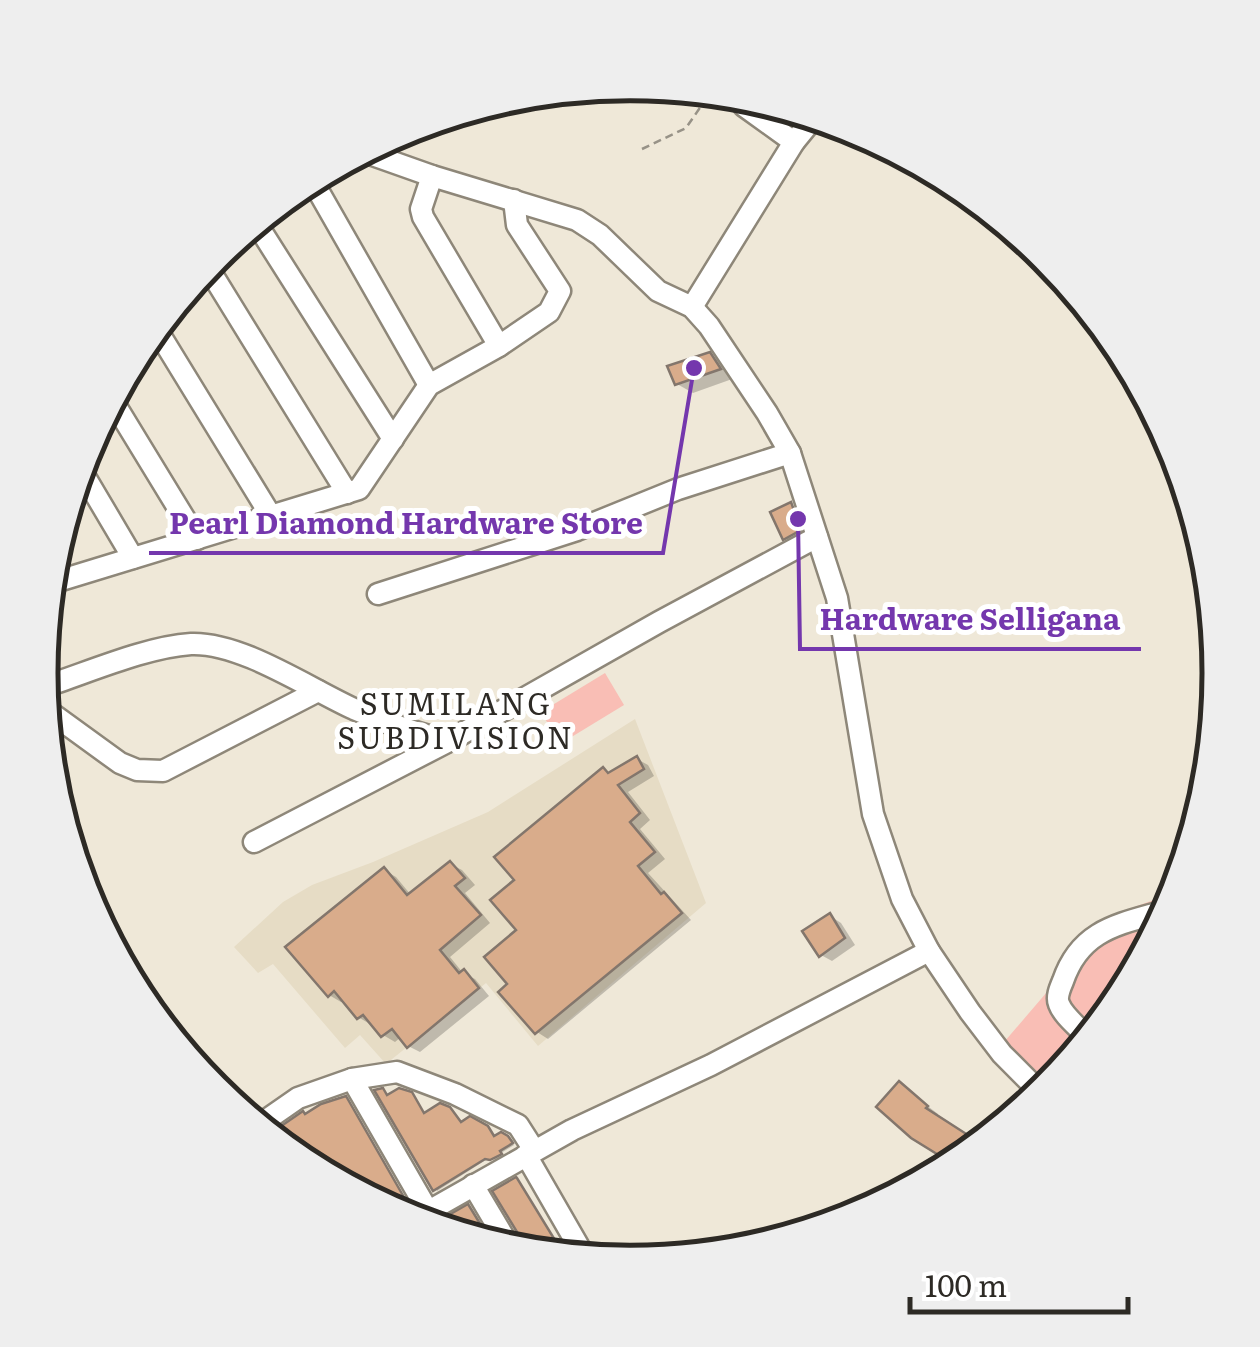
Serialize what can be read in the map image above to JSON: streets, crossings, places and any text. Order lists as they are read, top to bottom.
{
  "districts": ["SUMILANG SUBDIVISION"],
  "places": ["Pearl Diamond Hardware Store", "Hardware Selligana"],
  "scale_bar": "100 m"
}
